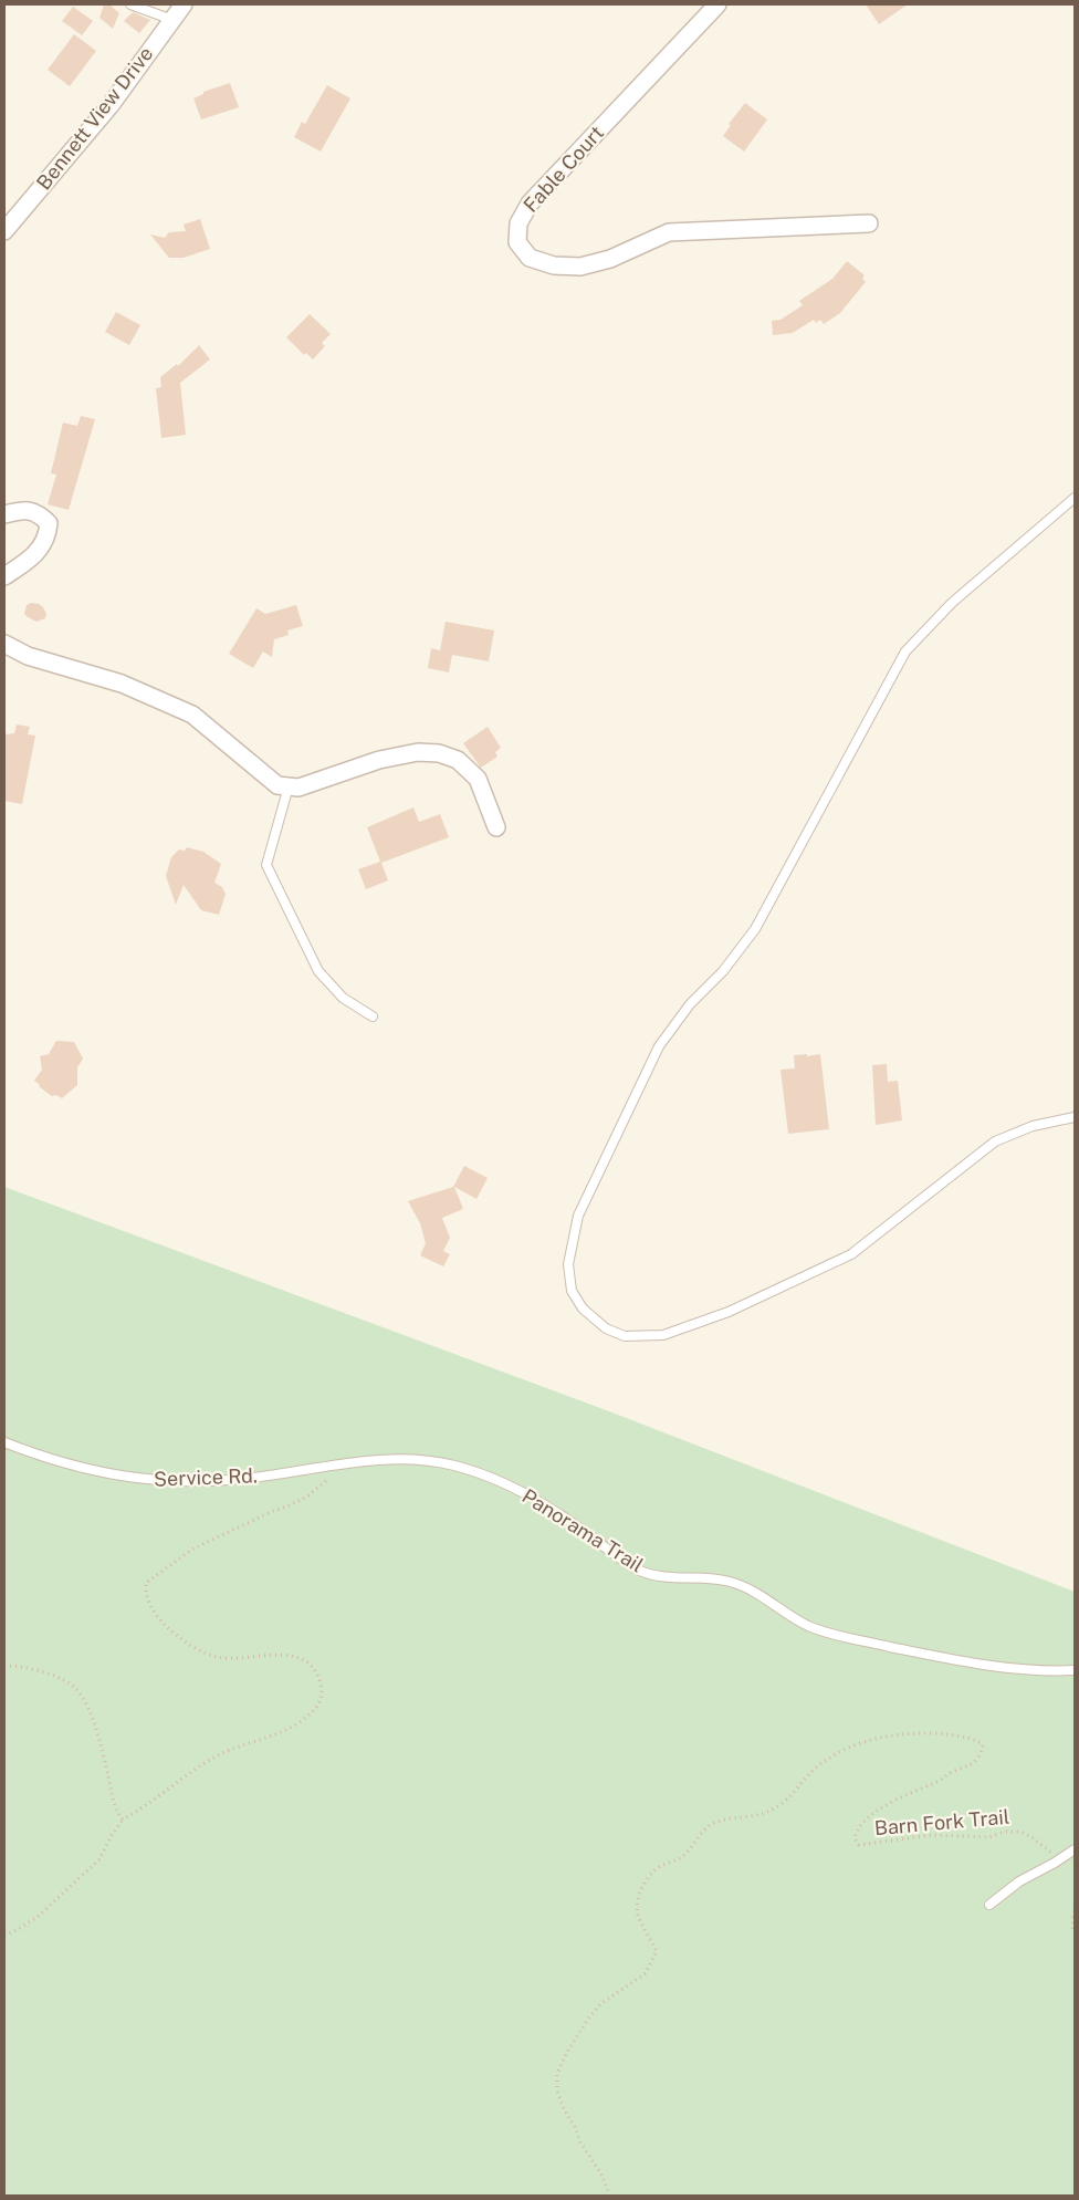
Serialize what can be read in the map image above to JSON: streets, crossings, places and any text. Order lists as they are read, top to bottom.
{
  "streets": {
    "street": ["Bennett View Drive", "Fable Court"],
    "lane": ["Service Rd.", "Panorama Trail"],
    "path": ["Barn Fork Trail"]
  },
  "crossings": [
    ["Service Rd.", "Panorama Trail"]
  ]
}
